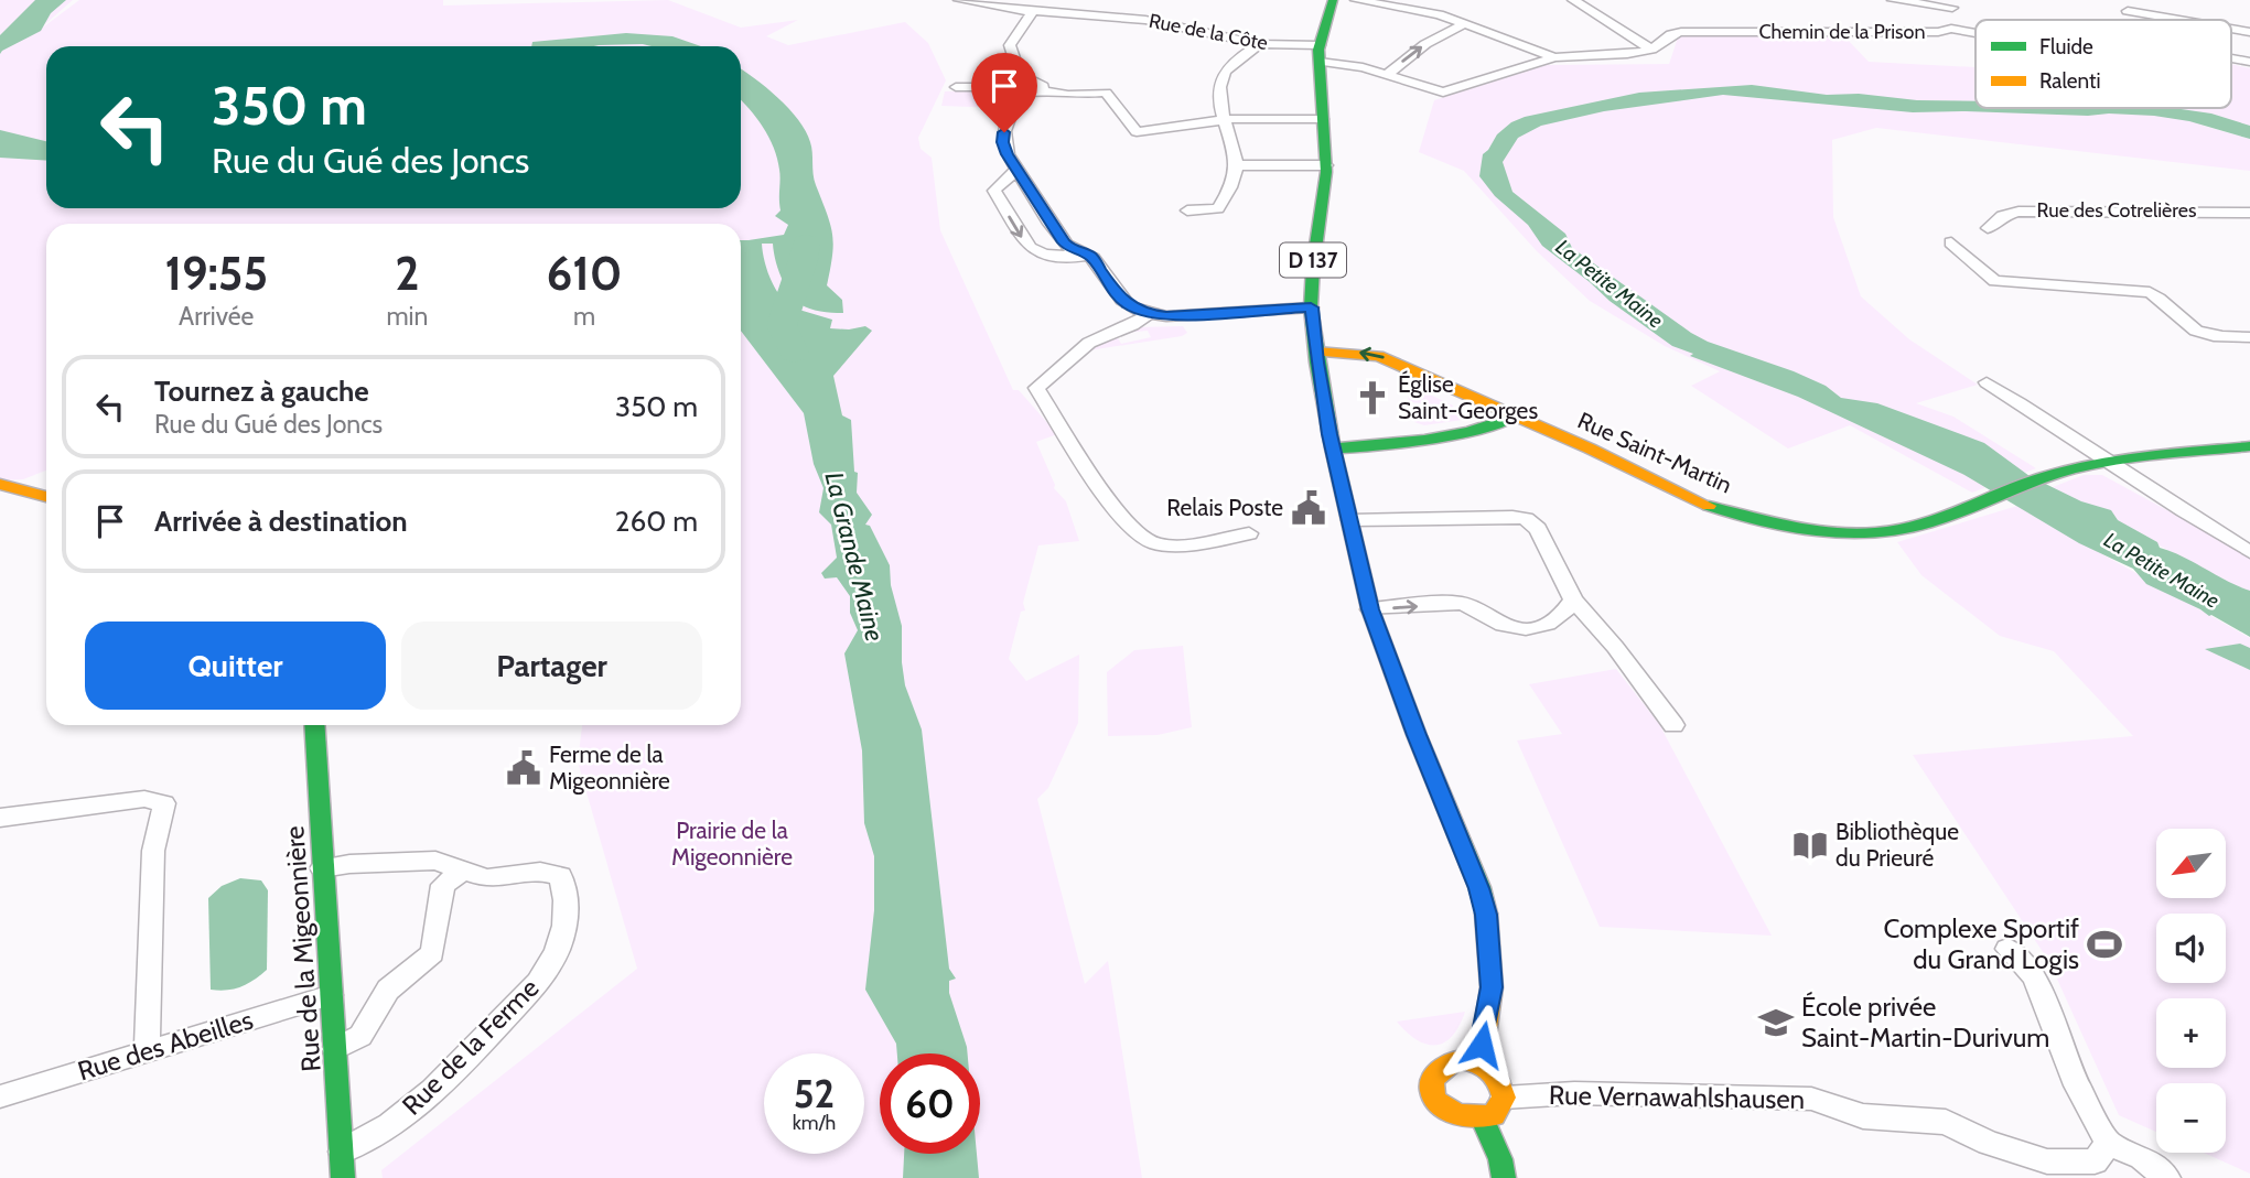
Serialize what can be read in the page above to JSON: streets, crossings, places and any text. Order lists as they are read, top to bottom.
{
  "streets": {
    "main road": ["D 137", "Rue Saint-Martin", "Rue de la Migeonnière"],
    "street": [
      "Rue de la Côte",
      "Chemin de la Prison",
      "Rue des Cotrelières",
      "Rue des Abeilles",
      "Rue de la Ferme",
      "Rue Vernawahlshausen"
    ]
  },
  "crossings": [
    ["Rue de la Côte", "Chemin de la Prison"],
    ["Rue de la Côte", "D 137"],
    ["D 137", "Rue Saint-Martin"],
    ["D 137", "Rue Vernawahlshausen"],
    ["Rue de la Migeonnière", "Rue des Abeilles"],
    ["Rue de la Migeonnière", "Rue de la Ferme"]
  ],
  "water": ["La Petite Maine", "La Grande Maine"],
  "parks": ["Prairie de la Migeonnière"],
  "places": {
    "church": ["Église Saint-Georges"],
    "public building": ["Relais Poste", "Ferme de la Migeonnière"],
    "library": ["Bibliothèque du Prieuré"],
    "sports": ["Complexe Sportif du Grand Logis"],
    "school or university": ["École privée Saint-Martin-Durivum"]
  },
  "legend": ["Fluide", "Ralenti"],
  "north": "bottom left",
  "page": {
    "turn": ["350 m", "Rue du Gué des Joncs"],
    "eta": [
      "19:55",
      "Arrivée",
      "2",
      "min",
      "610",
      "m"
    ],
    "list": [
      {
        "name": "Tournez à gauche",
        "note": "Rue du Gué des Joncs",
        "value": "350 m"
      },
      {
        "name": "Arrivée à destination",
        "value": "260 m"
      }
    ],
    "buttons": ["Quitter", "Partager"],
    "map_buttons": ["+", "−"],
    "speed": "52 km/h",
    "limit": "60"
  }
}
